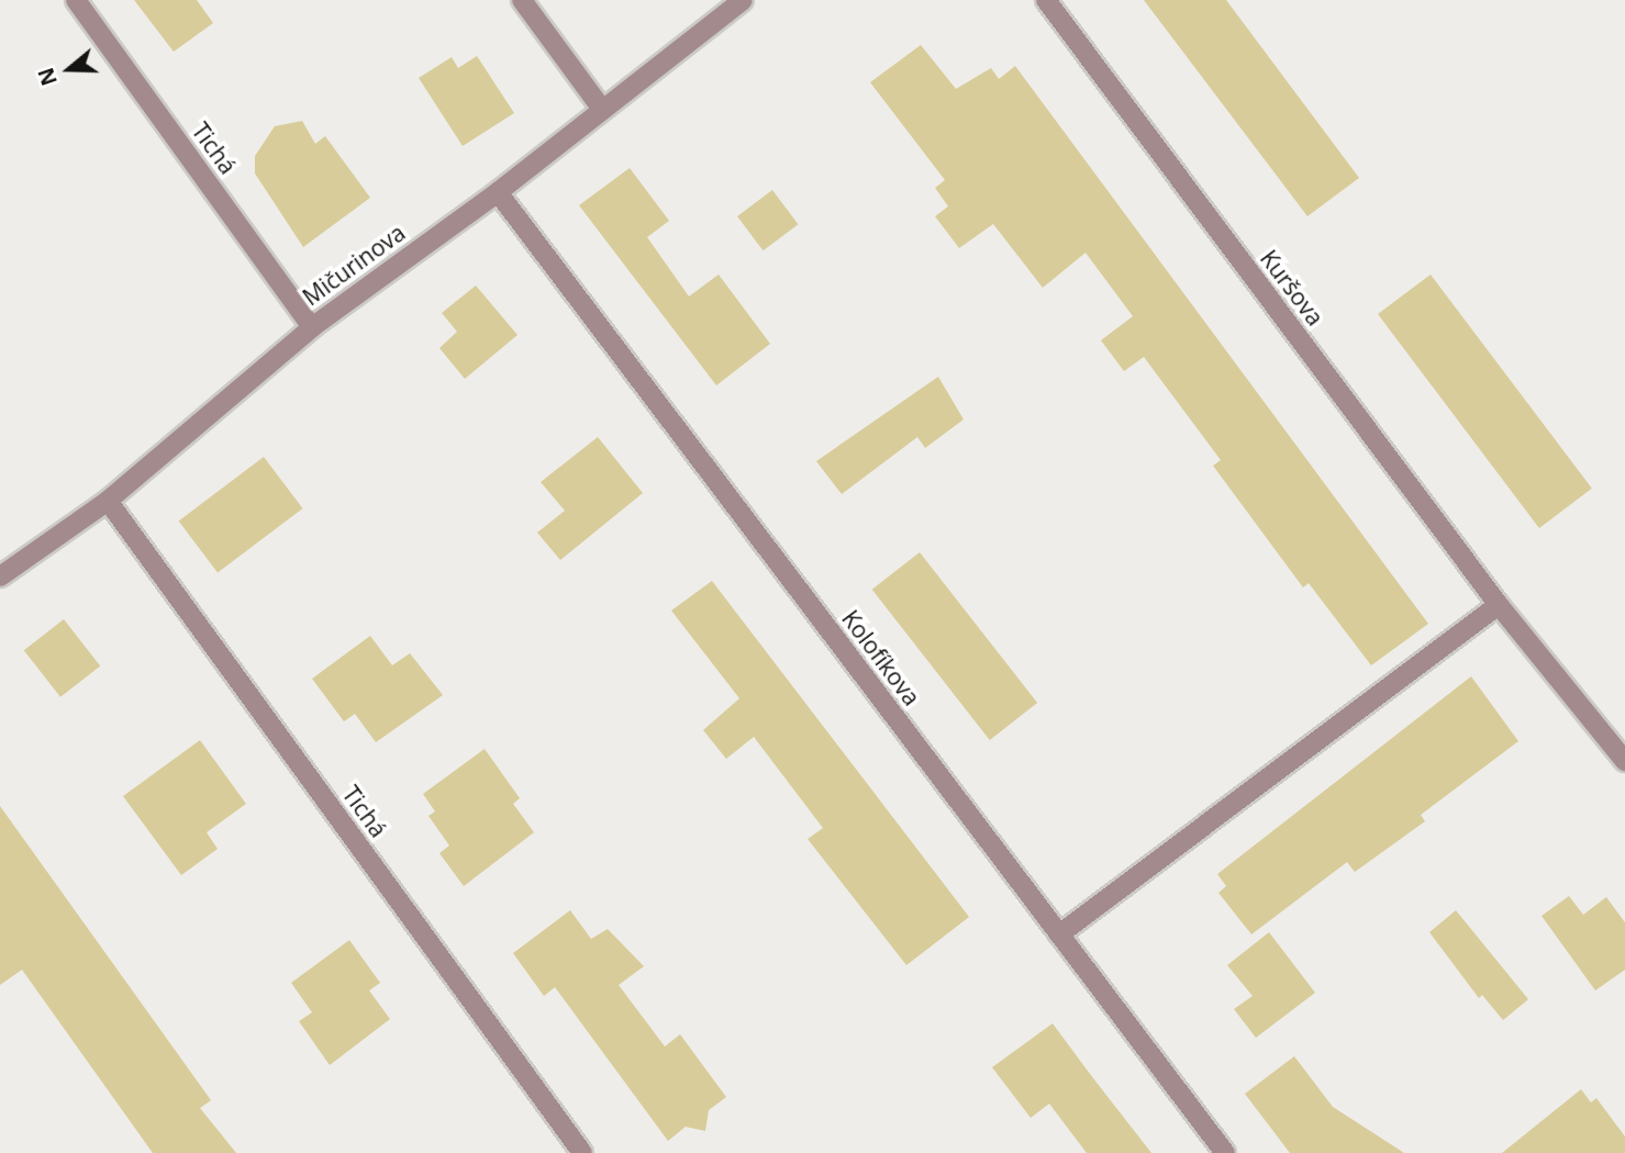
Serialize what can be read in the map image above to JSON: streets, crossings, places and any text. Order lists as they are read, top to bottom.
{
  "streets": {
    "street": [
      "Tichá",
      "Mičurinova",
      "Kuršova",
      "Kolofíkova"
    ]
  },
  "crossings": [
    ["Tichá", "Mičurinova"],
    ["Mičurinova", "Kolofíkova"]
  ],
  "north": "left"
}
